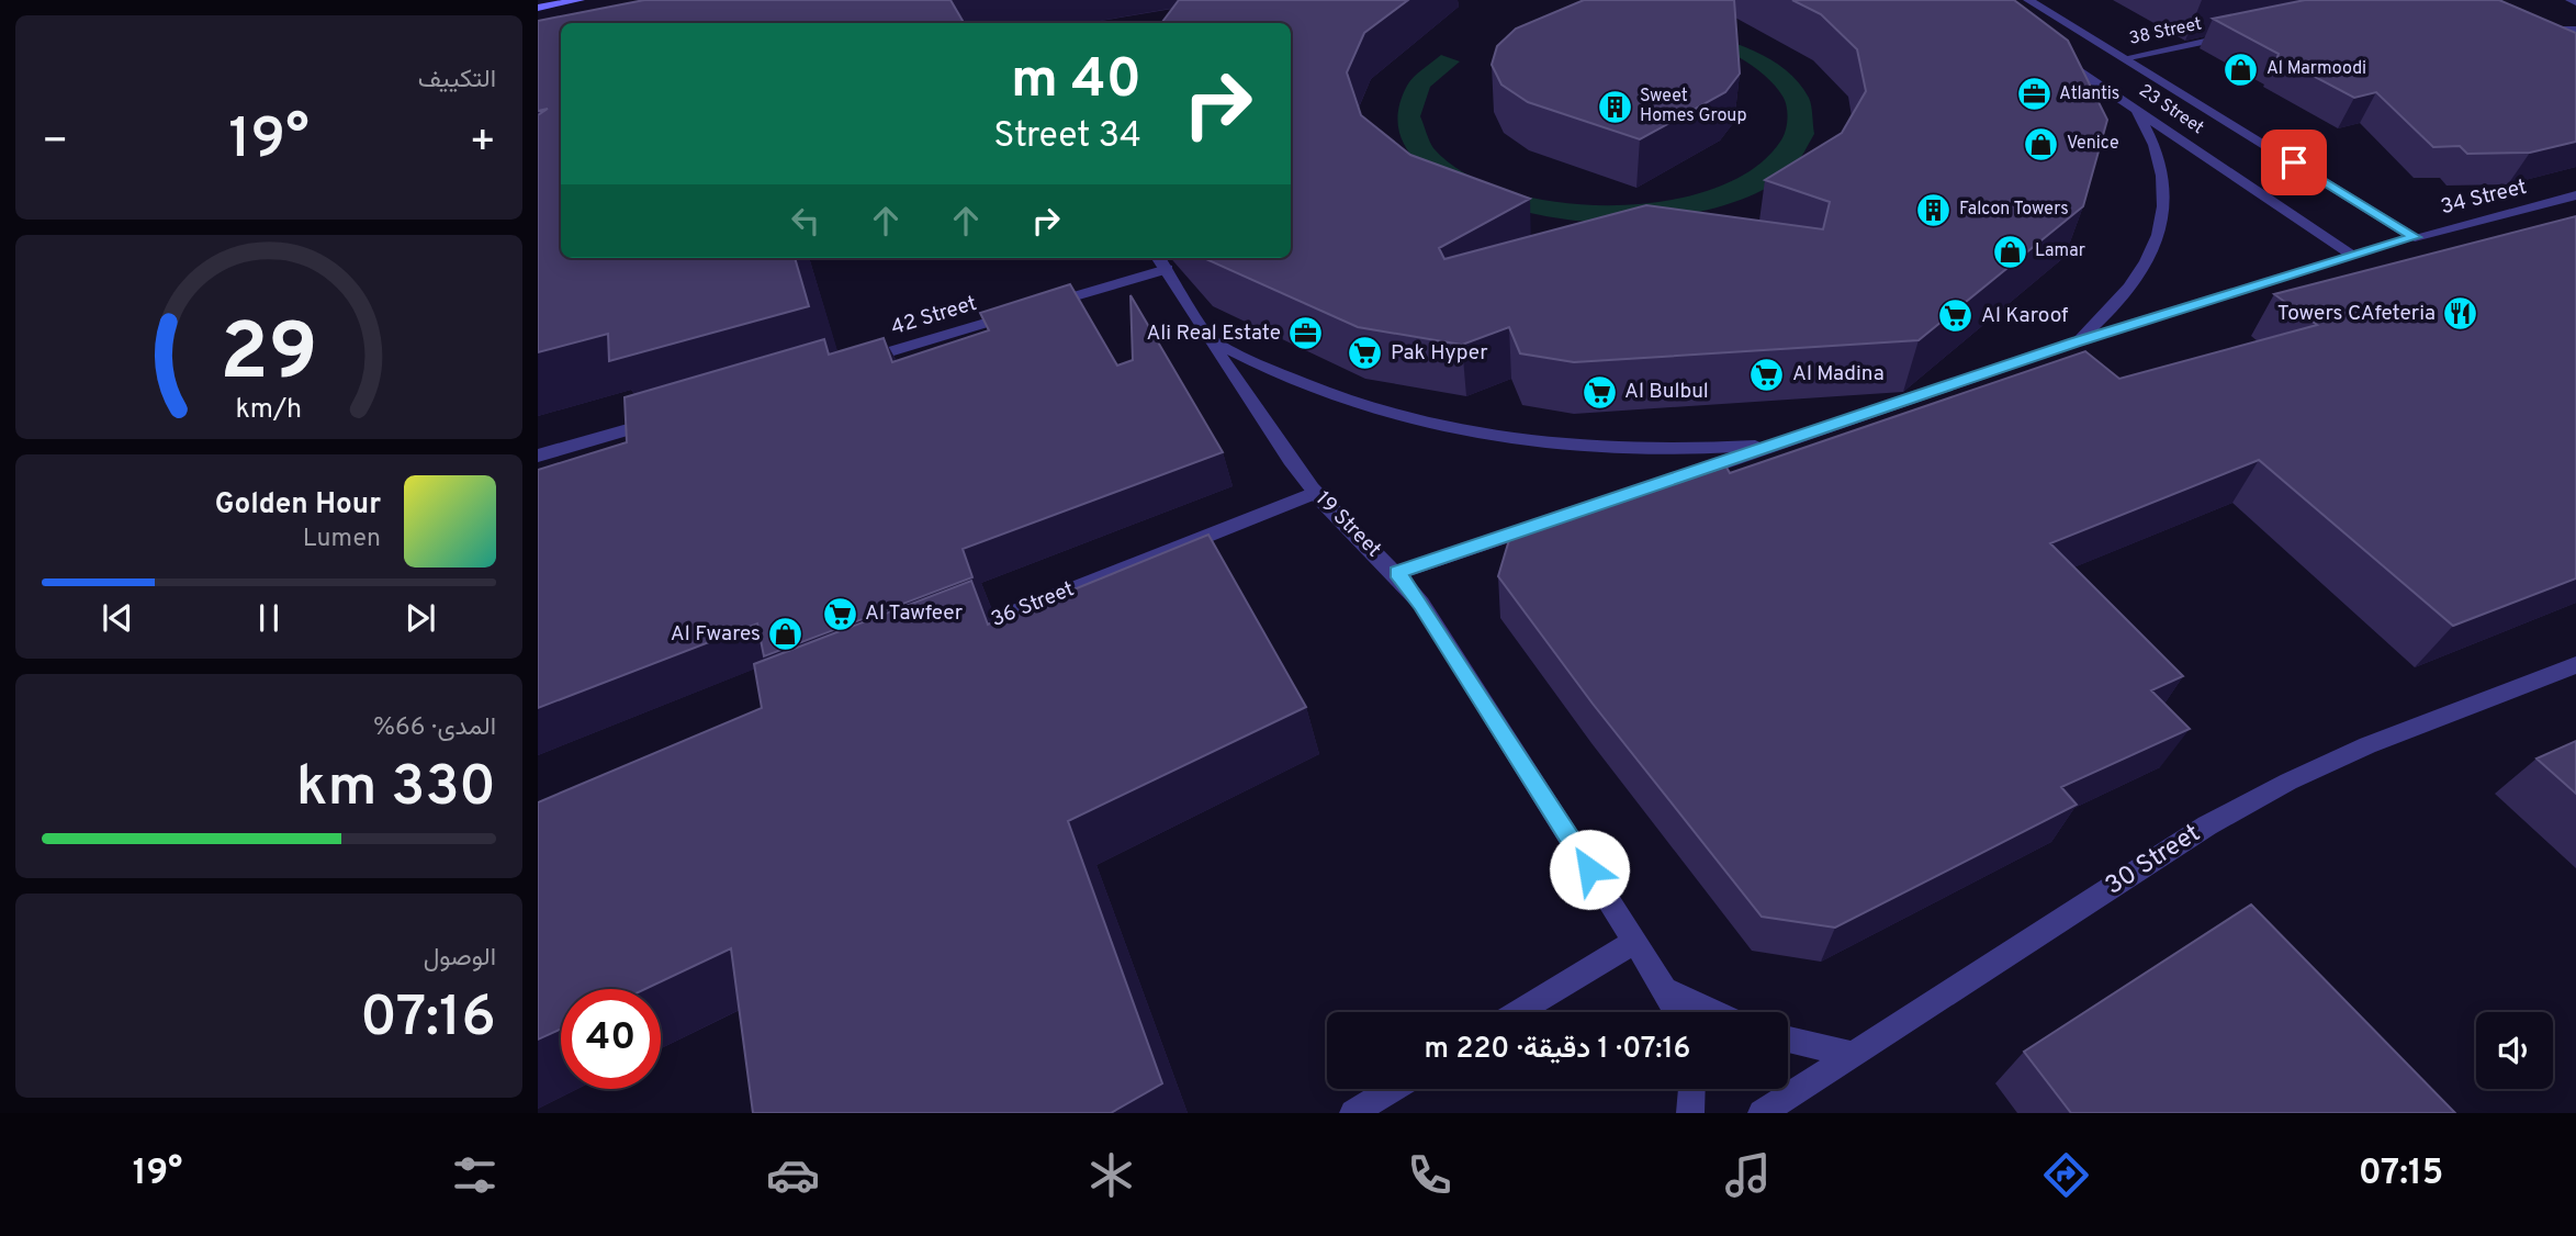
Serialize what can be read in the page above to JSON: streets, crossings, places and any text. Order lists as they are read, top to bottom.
{
  "streets": {
    "street": [
      "38 Street",
      "23 Street",
      "34 Street",
      "42 Street",
      "19 Street",
      "36 Street",
      "30 Street"
    ]
  },
  "crossings": [
    ["38 Street", "23 Street"],
    ["23 Street", "34 Street"],
    ["42 Street", "19 Street"],
    ["19 Street", "36 Street"]
  ],
  "places": {
    "shop": [
      "Al Marmoodi",
      "Venice",
      "Lamar",
      "Al Fwares"
    ],
    "office": ["Atlantis", "Ali Real Estate"],
    "building": ["Sweet Homes Group", "Falcon Towers"],
    "restaurant": ["Towers CAfeteria"],
    "supermarket": [
      "Al Karoof",
      "Pak Hyper",
      "Al Madina",
      "Al Bulbul",
      "Al Tawfeer"
    ]
  },
  "page": {
    "tile": [
      "التكييف",
      ["المدى · 66%", "330 km"],
      ["الوصول", "07:16"]
    ],
    "turn": ["40 m", "34 Street"],
    "heat": ["−", "19°", "+"],
    "song": ["Golden Hour", "Lumen"],
    "limit": "40",
    "trip": "07:16 · 1 دقيقة · 220 m",
    "tabs": ["07:15", "19°"],
    "gauge": ["29", "km/h"]
  }
}
